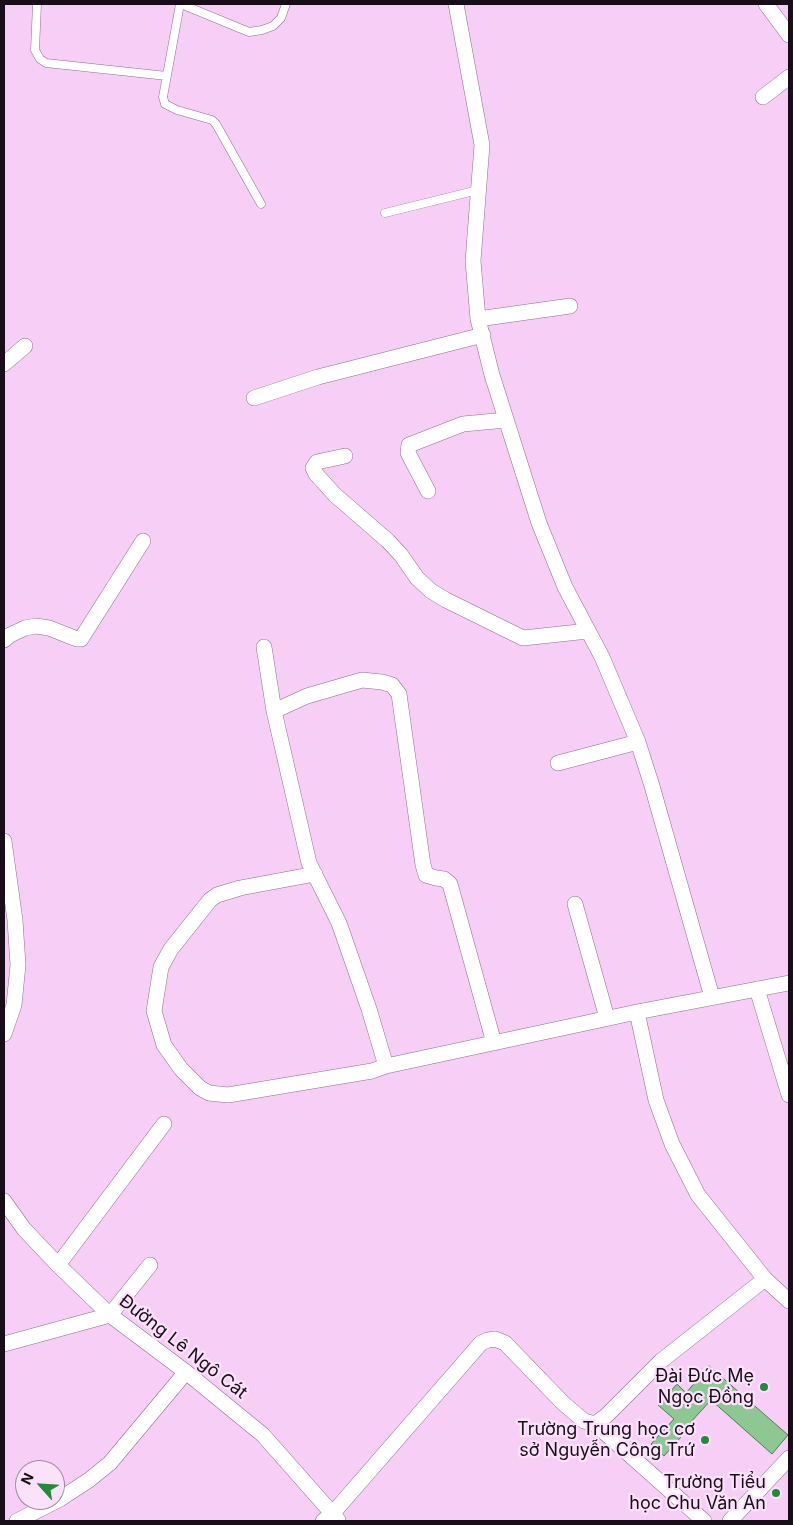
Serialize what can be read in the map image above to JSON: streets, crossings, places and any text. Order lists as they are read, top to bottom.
{
  "streets": {
    "street": ["Đường Lê Ngô Cát"]
  },
  "places": ["Đài Đức Mẹ Ngọc Đồng", "Trường Trung học cơ sở Nguyễn Công Trứ", "Trường Tiểu học Chu Văn An"],
  "north": "top left"
}
